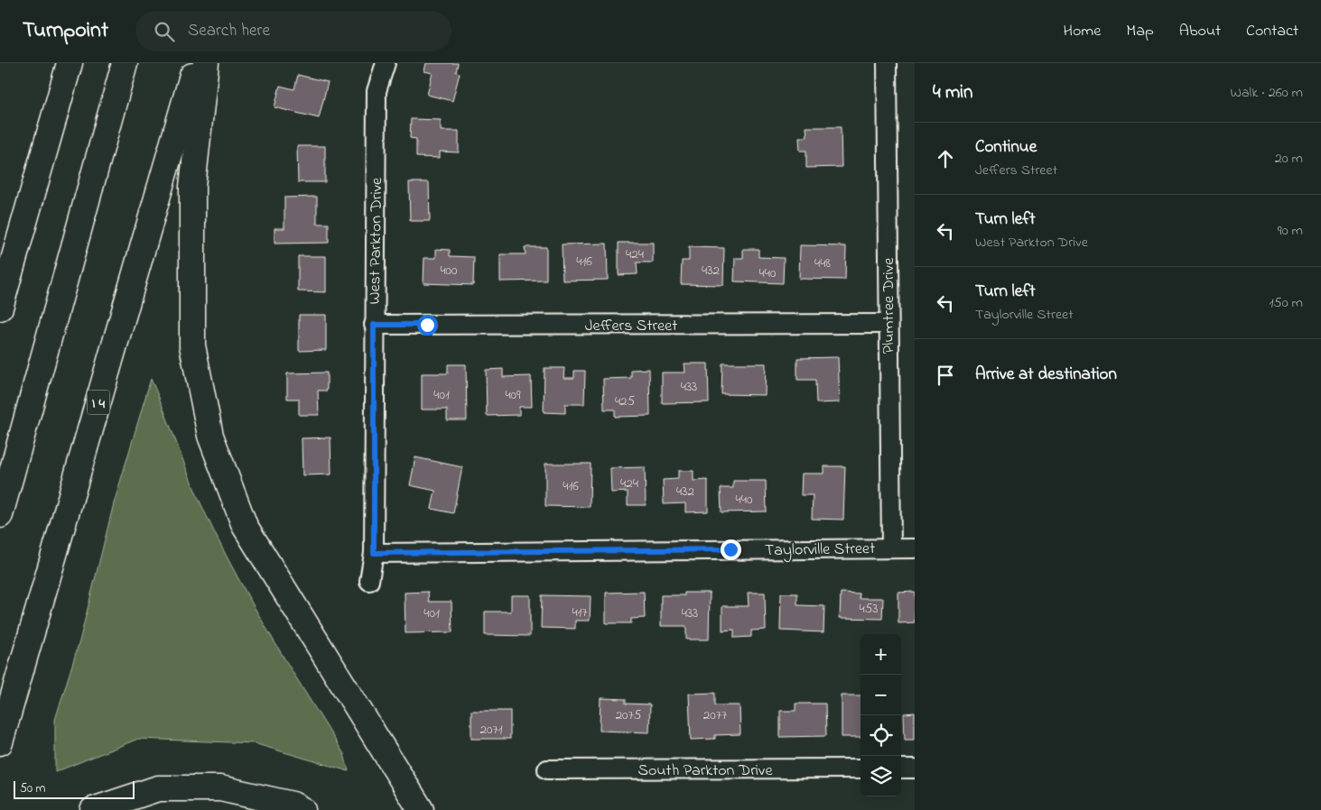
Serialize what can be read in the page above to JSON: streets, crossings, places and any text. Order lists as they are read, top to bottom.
{
  "streets": {
    "highway": ["I 4"],
    "street": [
      "West Parkton Drive",
      "Plumtree Drive",
      "Jeffers Street",
      "Taylorville Street",
      "South Parkton Drive"
    ]
  },
  "crossings": [
    ["West Parkton Drive", "Jeffers Street"],
    ["West Parkton Drive", "Taylorville Street"],
    ["Plumtree Drive", "Jeffers Street"],
    ["Plumtree Drive", "Taylorville Street"]
  ],
  "house_numbers": [
    "424",
    "416",
    "448",
    "400",
    "432",
    "440",
    "433",
    "401",
    "409",
    "425",
    "424",
    "416",
    "432",
    "440",
    "453",
    "417",
    "401",
    "433",
    "2075",
    "2077",
    "2071"
  ],
  "scale_bar": "50 m",
  "page": {
    "header": "Turnpoint",
    "search": "Search here",
    "nav": [
      "Home",
      "Map",
      "About",
      "Contact"
    ],
    "heading": ["4 min", "Walk · 260 m"],
    "list": [
      ["Continue", "Jeffers Street", "20 m"],
      ["Turn left", "West Parkton Drive", "90 m"],
      ["Turn left", "Taylorville Street", "150 m"],
      "Arrive at destination"
    ],
    "map_buttons": ["+", "−"],
    "scale": "50 m"
  }
}
